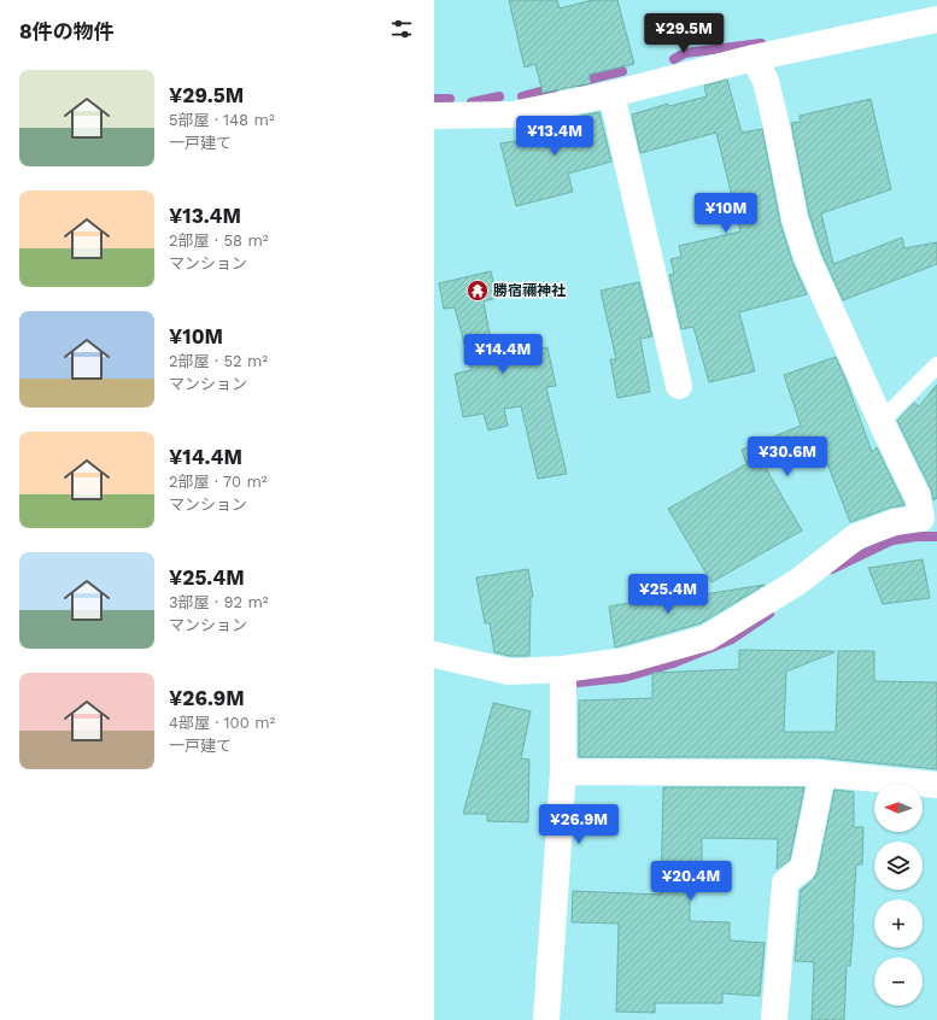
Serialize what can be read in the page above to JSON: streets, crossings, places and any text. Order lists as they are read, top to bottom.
{
  "places": {
    "temple": ["勝宿禰神社"]
  },
  "north": "left",
  "page": {
    "heading": "8件の物件",
    "price": [
      "¥29.5M",
      "¥13.4M",
      "¥10M",
      "¥14.4M",
      "¥30.6M",
      "¥25.4M",
      "¥26.9M",
      "¥20.4M"
    ],
    "list": [
      {
        "name": "¥29.5M",
        "note": "5部屋 · 148 m² · 一戸建て"
      },
      {
        "name": "¥13.4M",
        "note": "2部屋 · 58 m² · マンション"
      },
      {
        "name": "¥10M",
        "note": "2部屋 · 52 m² · マンション"
      },
      {
        "name": "¥14.4M",
        "note": "2部屋 · 70 m² · マンション"
      },
      {
        "name": "¥25.4M",
        "note": "3部屋 · 92 m² · マンション"
      },
      {
        "name": "¥26.9M",
        "note": "4部屋 · 100 m² · 一戸建て"
      }
    ],
    "map_buttons": ["+", "−"]
  }
}
